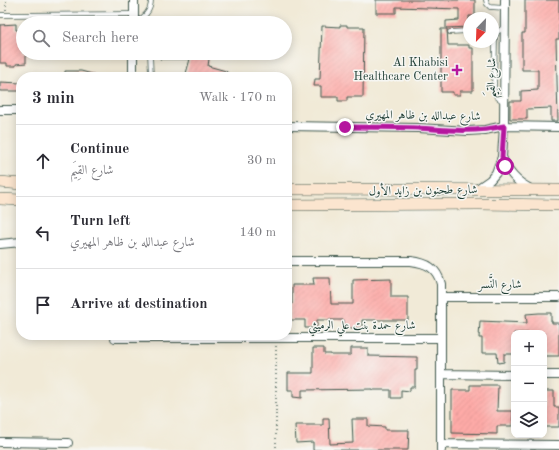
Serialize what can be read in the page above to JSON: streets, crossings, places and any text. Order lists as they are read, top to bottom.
{
  "streets": {
    "street": [
      "شارع القِيَم",
      "شارع عبدالله بن ظاهر المهيري",
      "شارع طحنون بن زايد الأول",
      "شارع النَّسر",
      "شارع حمدة بنت علي الرميثي"
    ]
  },
  "crossings": [
    ["شارع القِيَم", "شارع عبدالله بن ظاهر المهيري"],
    ["شارع القِيَم", "شارع طحنون بن زايد الأول"]
  ],
  "places": {
    "health": ["Al Khabisi Healthcare Center"]
  },
  "north": "bottom left",
  "page": {
    "search": "Search here",
    "heading": ["3 min", "Walk · 170 m"],
    "list": [
      ["Continue", "شارع القِيَم", "30 m"],
      ["Turn left", "شارع عبدالله بن ظاهر المهيري", "140 m"],
      "Arrive at destination"
    ],
    "map_buttons": ["+", "−"]
  }
}
